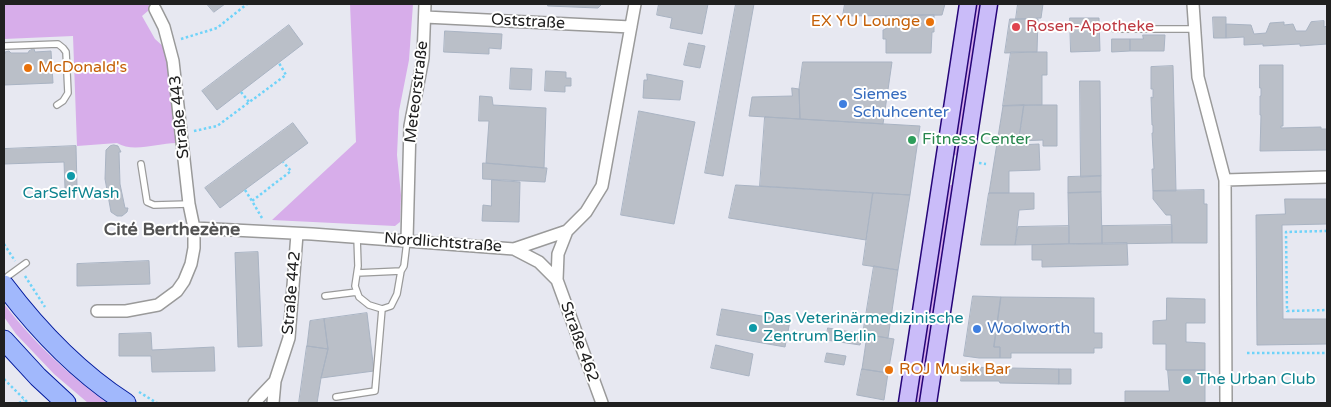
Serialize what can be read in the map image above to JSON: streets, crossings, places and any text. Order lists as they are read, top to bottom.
{
  "streets": {
    "street": [
      "Oststraße",
      "Meteorstraße",
      "Straße 443",
      "Nordlichtstraße",
      "Straße 442",
      "Straße 462"
    ]
  },
  "crossings": [
    ["Oststraße", "Meteorstraße"],
    ["Oststraße", "Nordlichtstraße"],
    ["Meteorstraße", "Nordlichtstraße"],
    ["Straße 443", "Nordlichtstraße"],
    ["Nordlichtstraße", "Straße 442"],
    ["Nordlichtstraße", "Straße 462"]
  ],
  "districts": ["Cité Berthezène"],
  "places": [
    "EX YU Lounge",
    "Rosen-Apotheke",
    "McDonald's",
    "Siemes Schuhcenter",
    "Fitness Center",
    "CarSelfWash",
    "Das Veterinärmedizinische Zentrum Berlin",
    "Woolworth",
    "ROJ Musik Bar",
    "The Urban Club"
  ]
}
